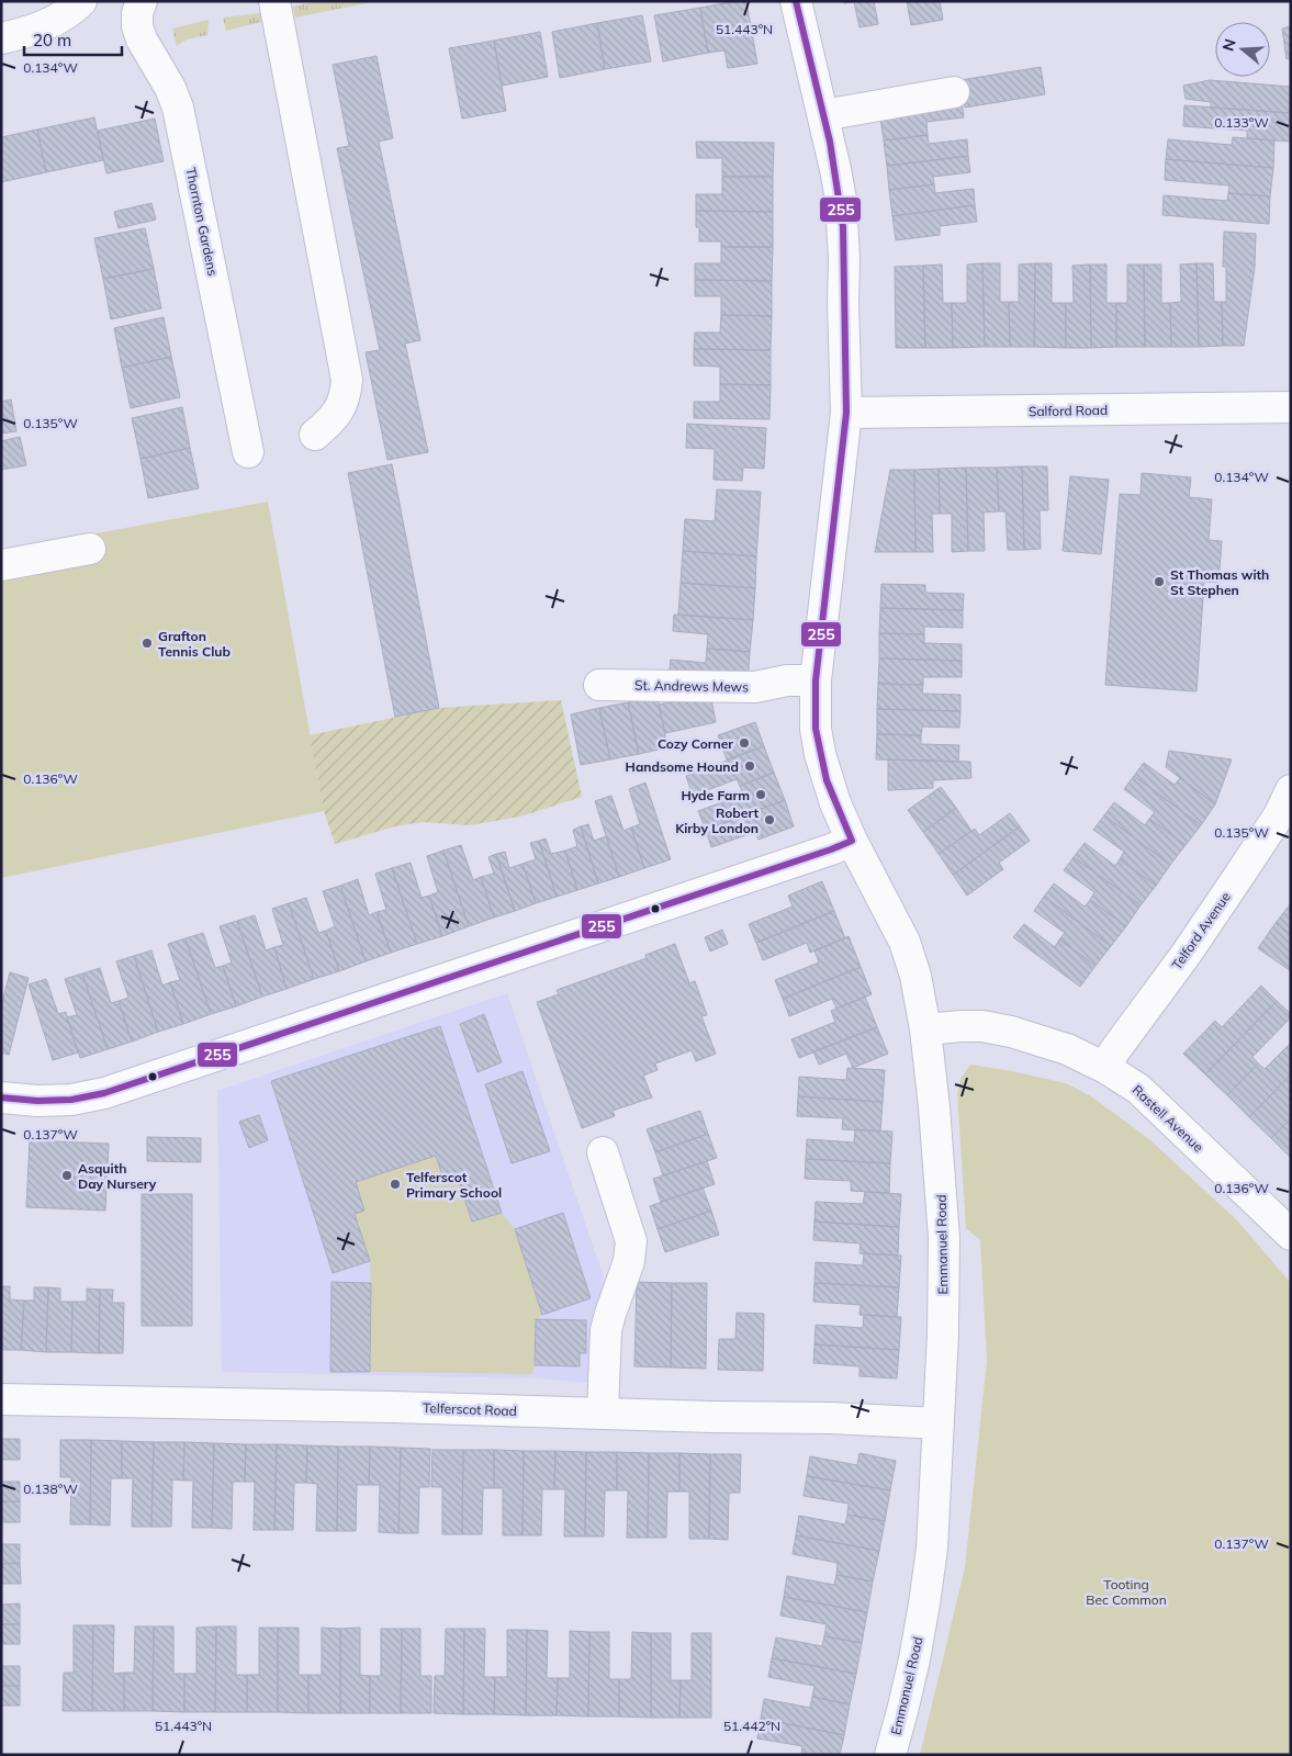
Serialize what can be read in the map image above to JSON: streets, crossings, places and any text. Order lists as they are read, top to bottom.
{
  "streets": {
    "street": [
      "Thornton Gardens",
      "Salford Road",
      "St. Andrews Mews",
      "Telford Avenue",
      "Rastell Avenue",
      "Emmanuel Road",
      "Telferscot Road"
    ]
  },
  "crossings": [
    ["Salford Road", "Emmanuel Road"],
    ["St. Andrews Mews", "Emmanuel Road"],
    ["Telford Avenue", "Rastell Avenue"],
    ["Rastell Avenue", "Emmanuel Road"],
    ["Emmanuel Road", "Telferscot Road"]
  ],
  "parks": ["Tooting Bec Common"],
  "places": [
    "St Thomas with St Stephen",
    "Grafton Tennis Club",
    "Cozy Corner",
    "Handsome Hound",
    "Hyde Farm",
    "Robert Kirby London",
    "Asquith Day Nursery",
    "Telferscot Primary School"
  ],
  "lines": ["transit line 255"],
  "scale_bar": "20 m",
  "north": "left",
  "coordinates": [
    "51.443°N",
    "0.134°W",
    "0.133°W",
    "0.135°W",
    "0.136°W",
    "0.137°W",
    "0.138°W",
    "51.442°N"
  ]
}
